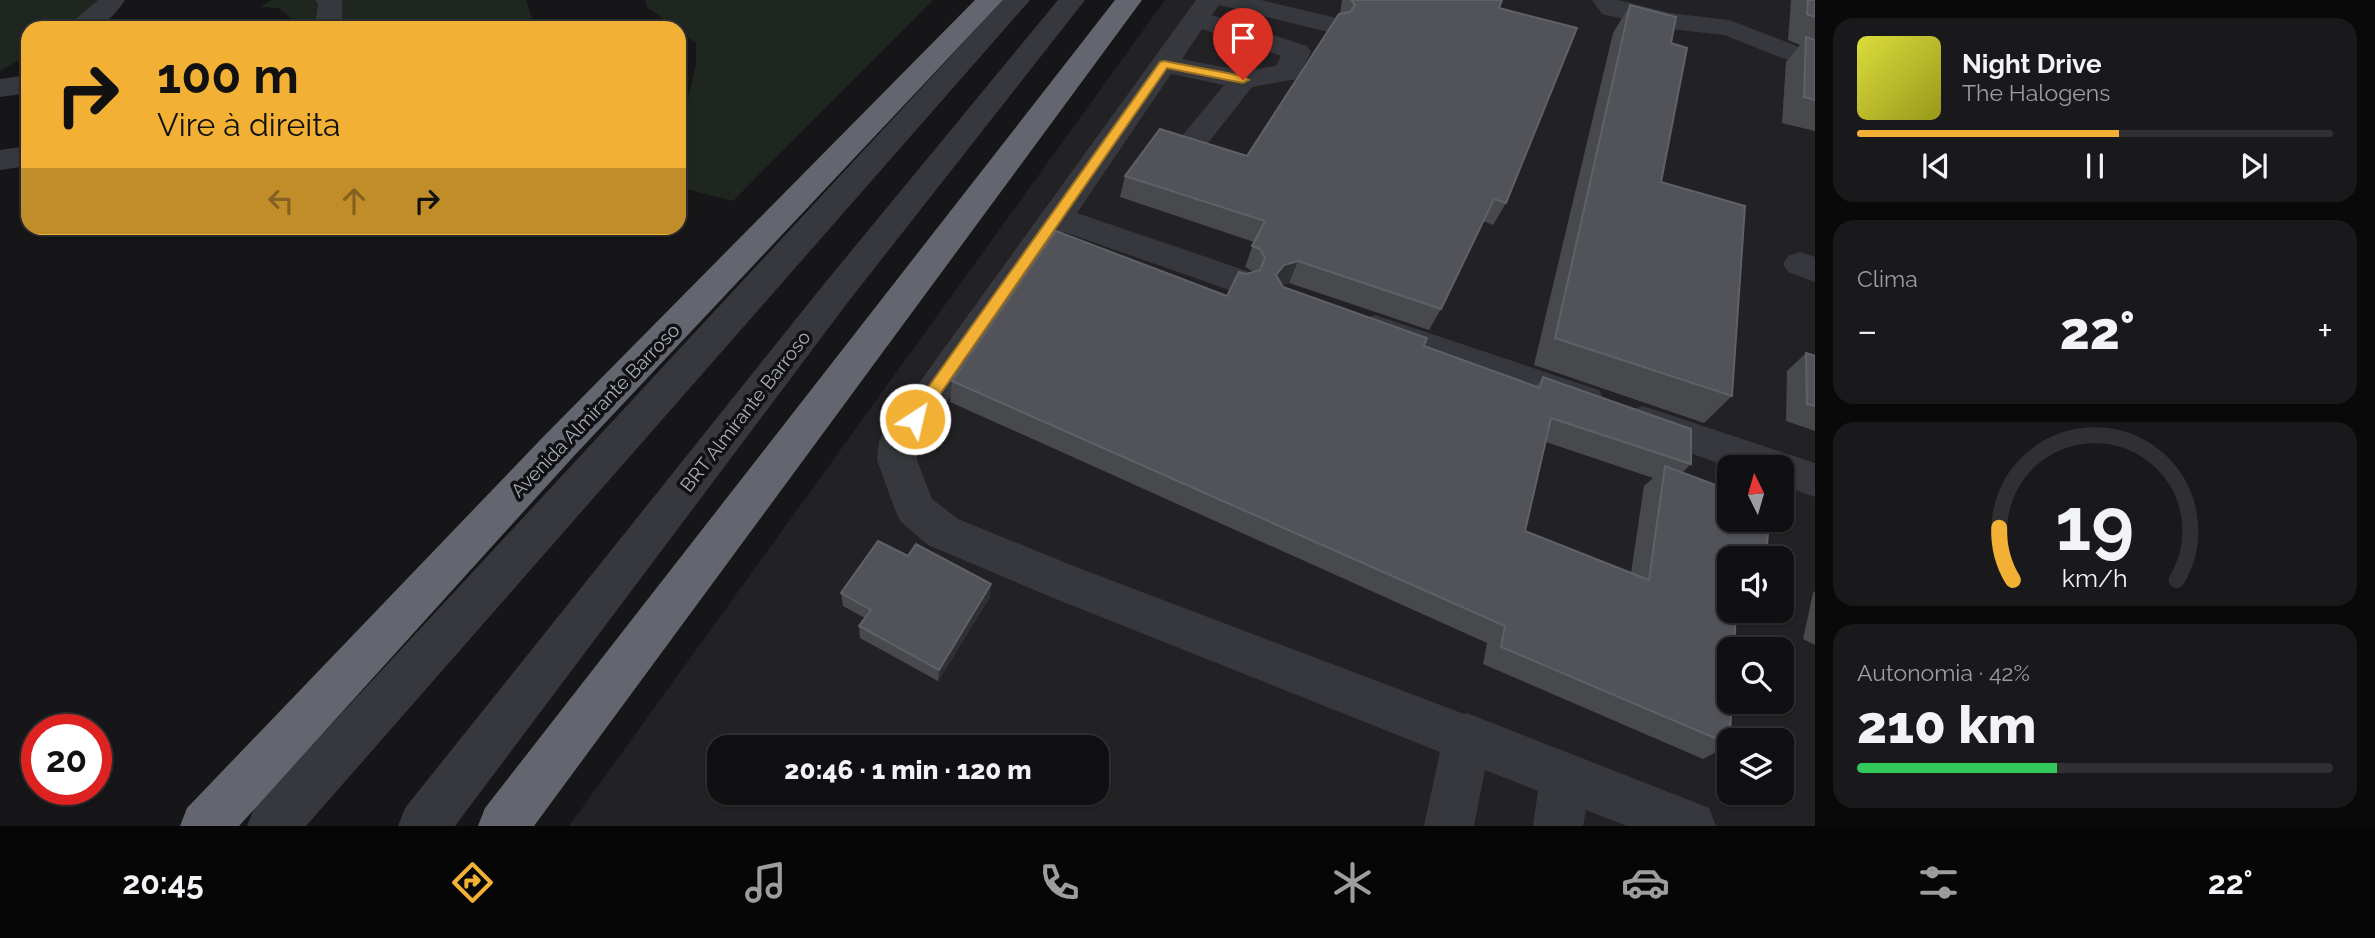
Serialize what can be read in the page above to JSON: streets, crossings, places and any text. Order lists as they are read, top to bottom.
{
  "streets": {
    "highway": ["Avenida Almirante Barroso"],
    "lane": ["BRT Almirante Barroso"]
  },
  "north": "top",
  "page": {
    "turn": ["100 m", "Vire à direita"],
    "song": ["Night Drive", "The Halogens"],
    "tile": [
      "Clima",
      ["Autonomia · 42%", "210 km"]
    ],
    "heat": ["−", "22°", "+"],
    "limit": "20",
    "trip": "20:46 · 1 min · 120 m",
    "tabs": ["20:45", "22°"],
    "gauge": ["19", "km/h"]
  }
}
